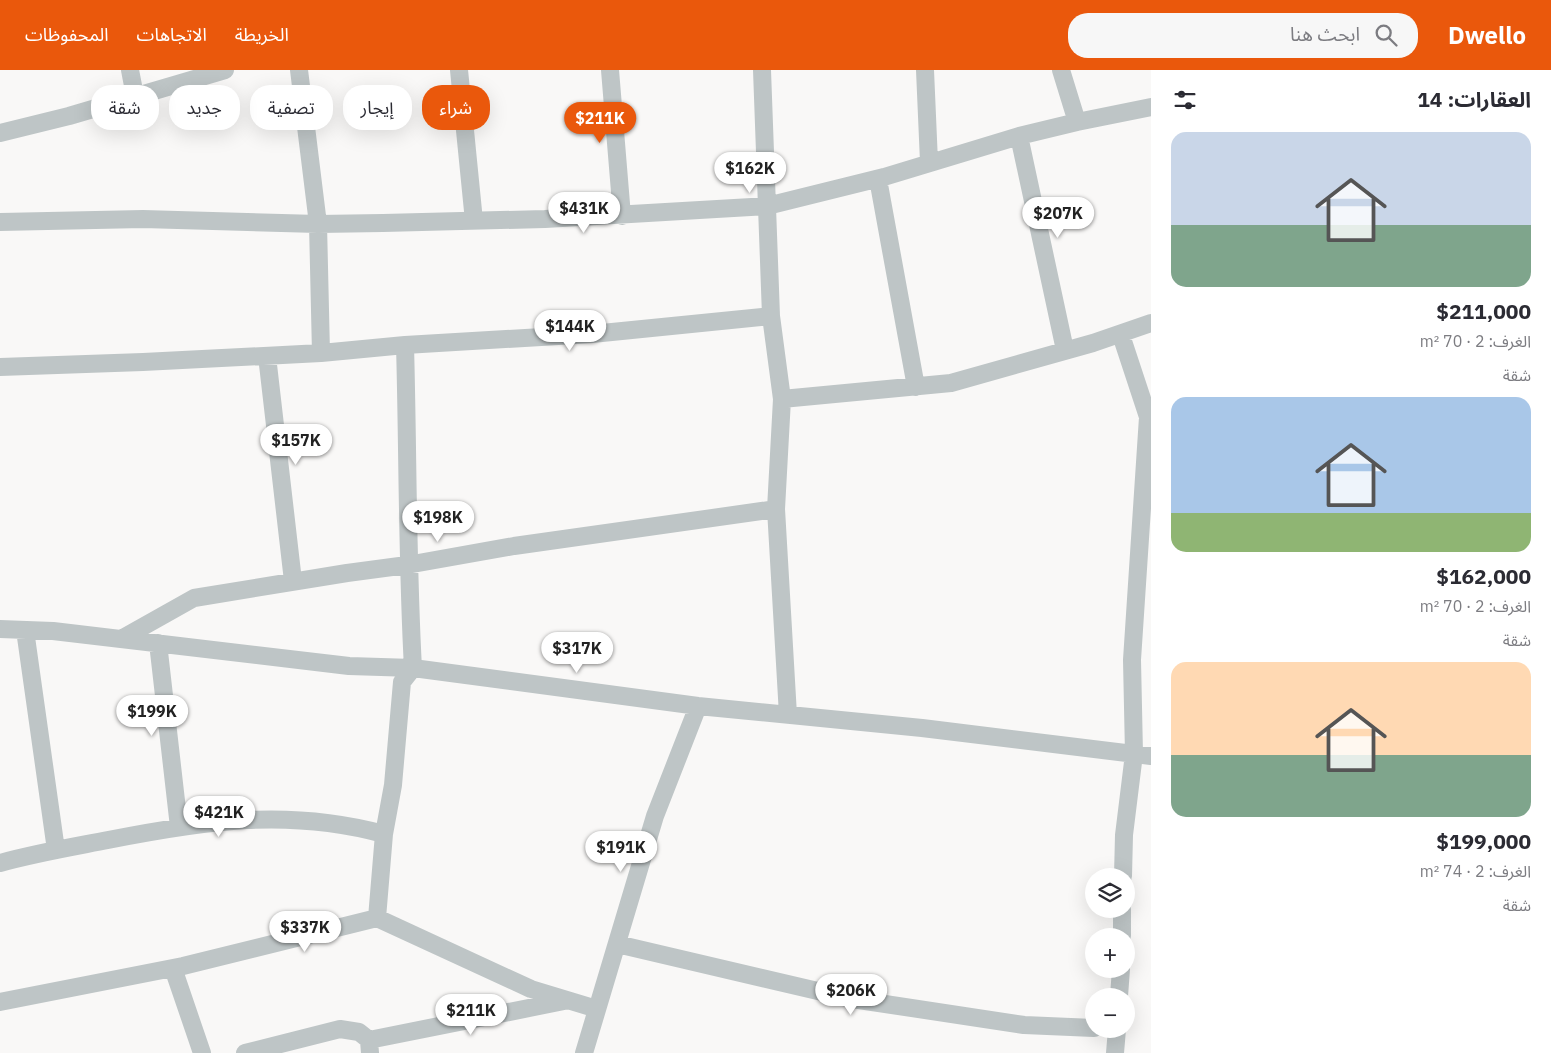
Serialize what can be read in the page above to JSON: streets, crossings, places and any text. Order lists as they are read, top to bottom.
{
  "page": {
    "header": "Dwello",
    "search": "ابحث هنا",
    "nav": ["الخريطة", "الاتجاهات", "المحفوظات"],
    "heading": "العقارات: 14",
    "chip": [
      "شراء",
      "إيجار",
      "تصفية",
      "جديد",
      "شقة"
    ],
    "price": [
      "$211K",
      "$162K",
      "$431K",
      "$207K",
      "$144K",
      "$157K",
      "$198K",
      "$317K",
      "$199K",
      "$421K",
      "$191K",
      "$337K",
      "$206K",
      "$211K"
    ],
    "list": [
      {
        "name": "$211,000",
        "note": "الغرف: 2 · 70 m² · شقة"
      },
      {
        "name": "$162,000",
        "note": "الغرف: 2 · 70 m² · شقة"
      },
      {
        "name": "$199,000",
        "note": "الغرف: 2 · 74 m² · شقة"
      }
    ],
    "map_buttons": ["+", "−"]
  }
}
